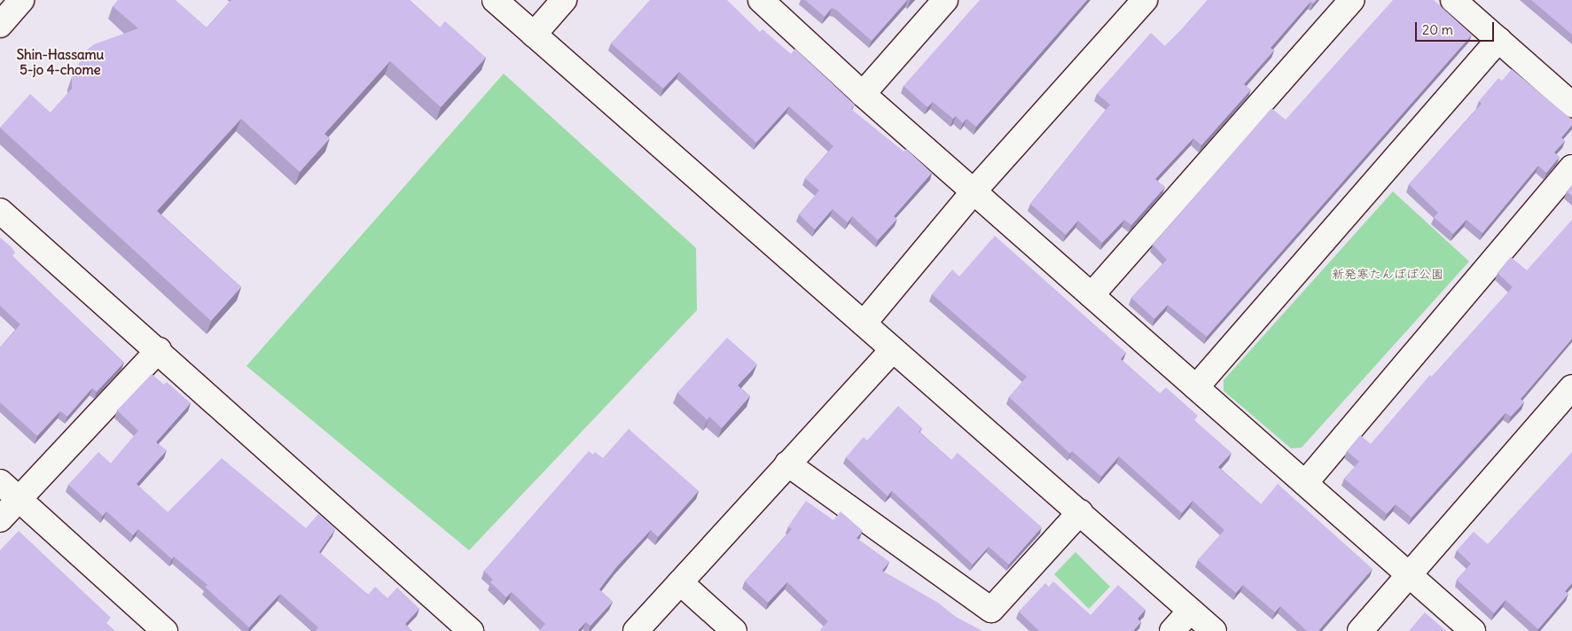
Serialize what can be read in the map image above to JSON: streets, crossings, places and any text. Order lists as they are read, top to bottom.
{
  "districts": ["Shin-Hassamu 5-jo 4-chome"],
  "parks": ["新発寒たんぽぽ公園"],
  "scale_bar": "20 m"
}
